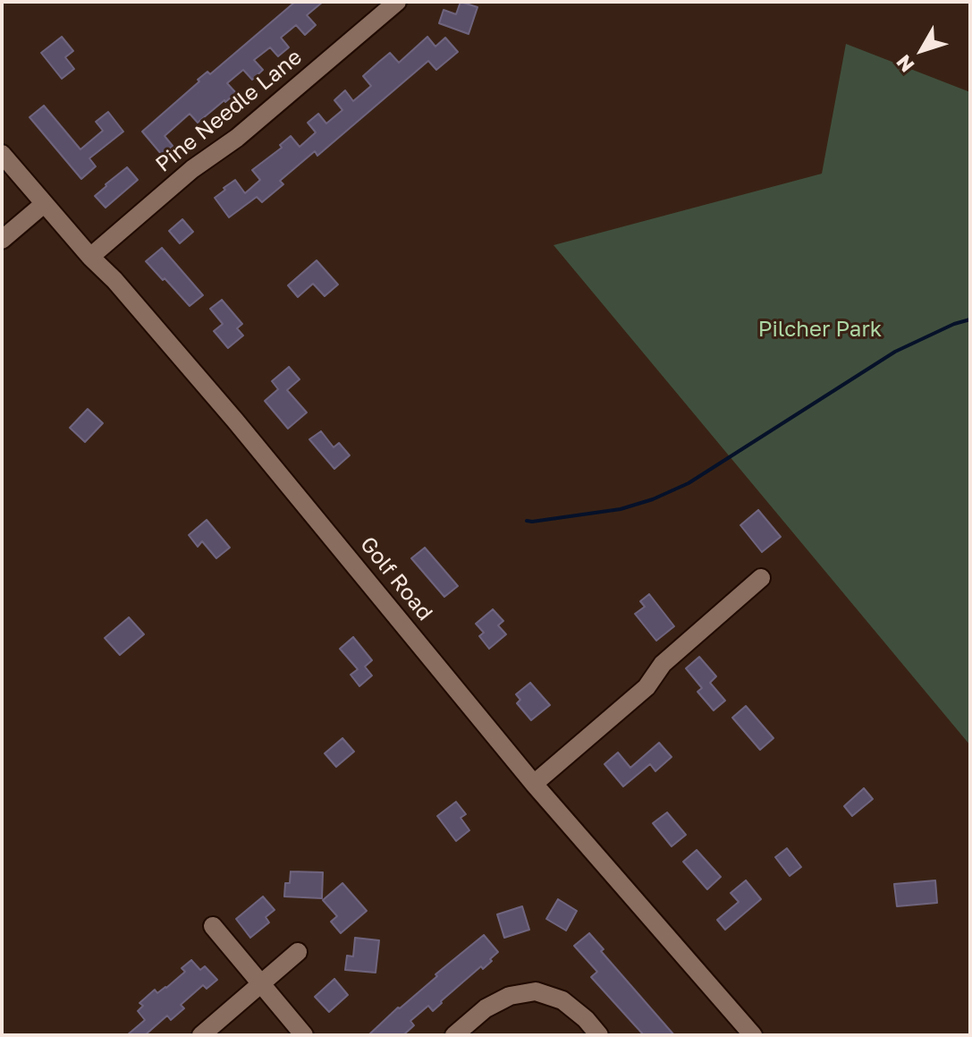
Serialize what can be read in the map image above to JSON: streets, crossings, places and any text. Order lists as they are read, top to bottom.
{
  "streets": {
    "street": ["Pine Needle Lane", "Golf Road"]
  },
  "crossings": [
    ["Pine Needle Lane", "Golf Road"]
  ],
  "parks": ["Pilcher Park"],
  "north": "bottom left"
}
